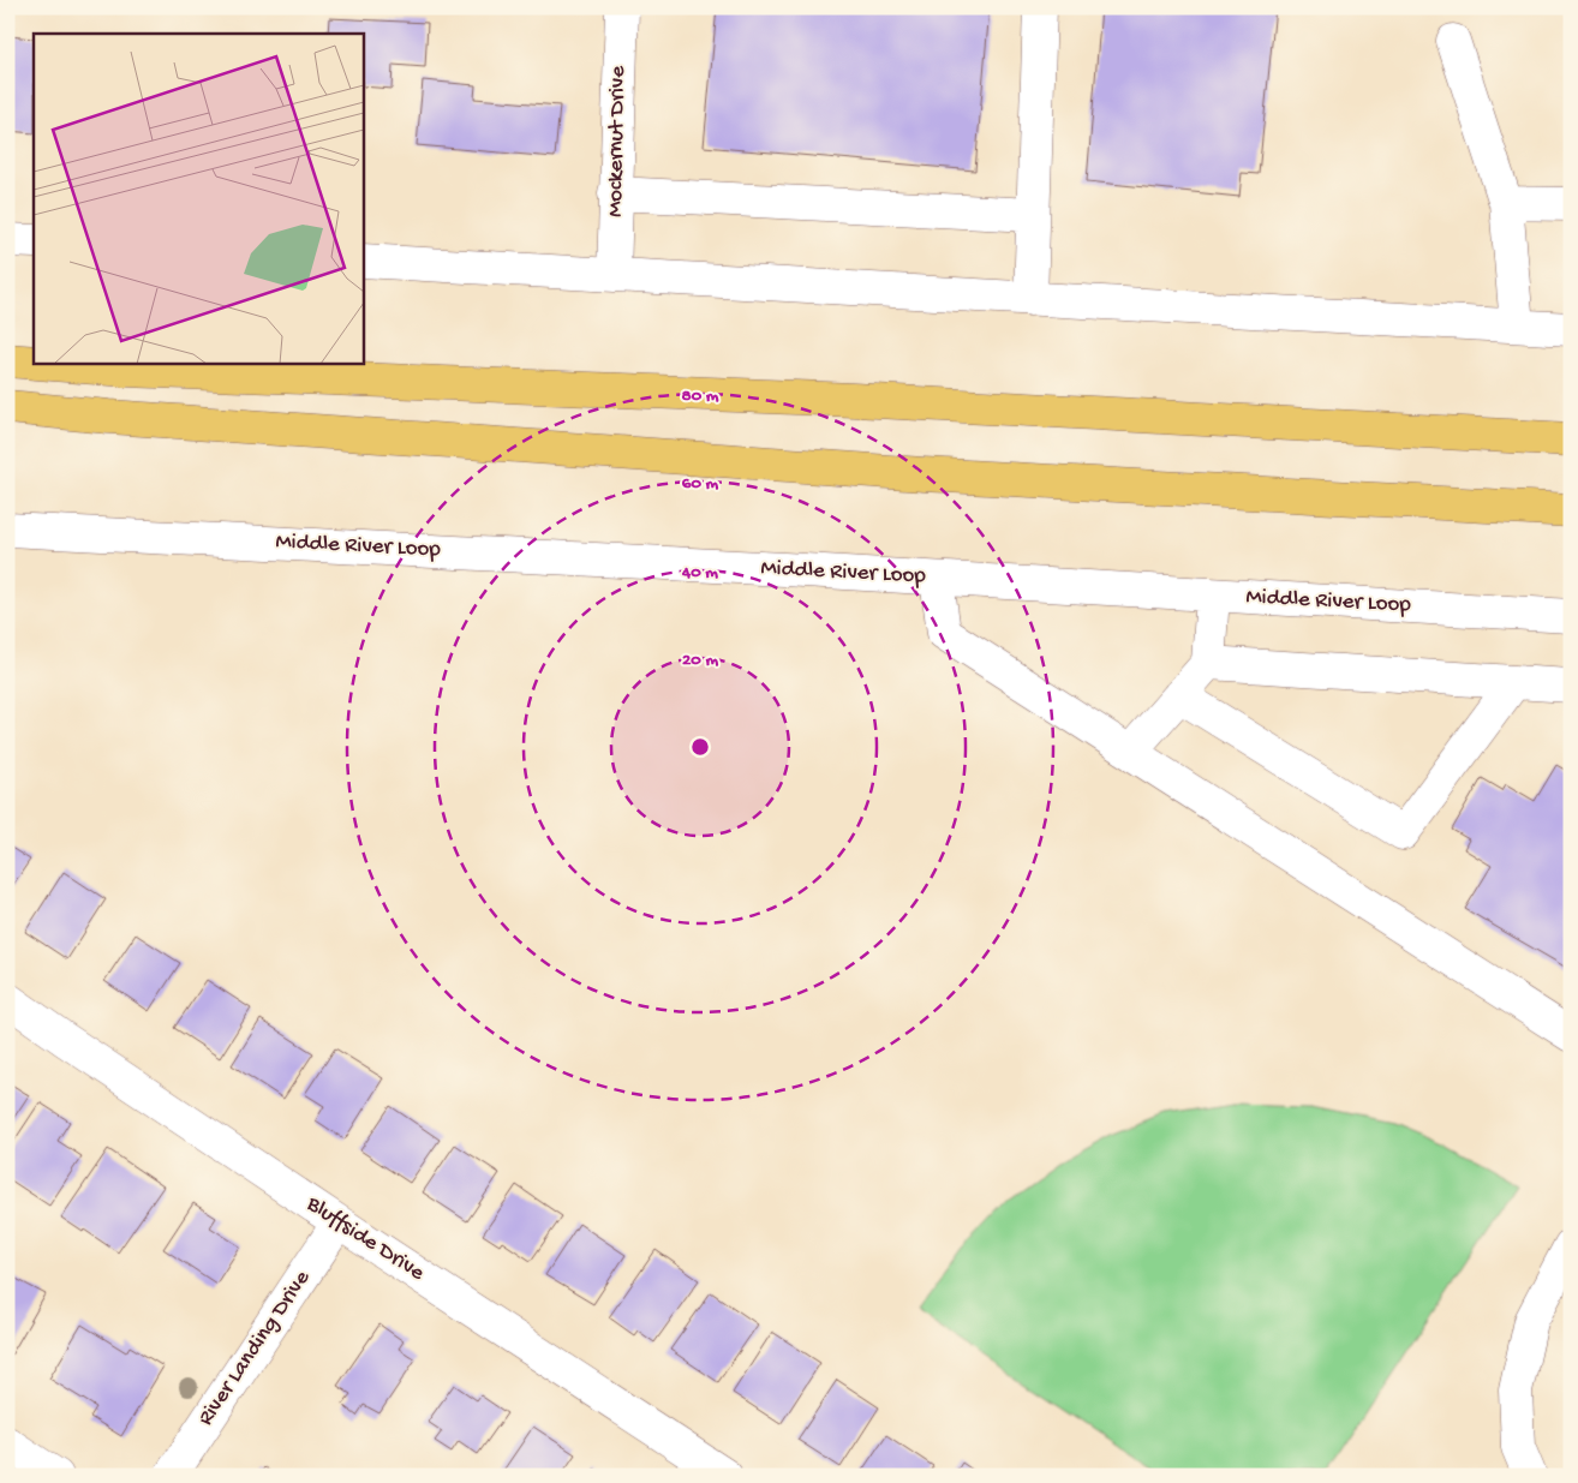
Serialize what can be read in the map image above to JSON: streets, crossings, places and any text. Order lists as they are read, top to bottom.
{
  "streets": {
    "street": [
      "Mockernut Drive",
      "Middle River Loop",
      "Bluffside Drive",
      "River Landing Drive"
    ]
  },
  "crossings": [
    ["Bluffside Drive", "River Landing Drive"]
  ],
  "rings": [
    "80 m",
    "60 m",
    "40 m",
    "20 m"
  ]
}
